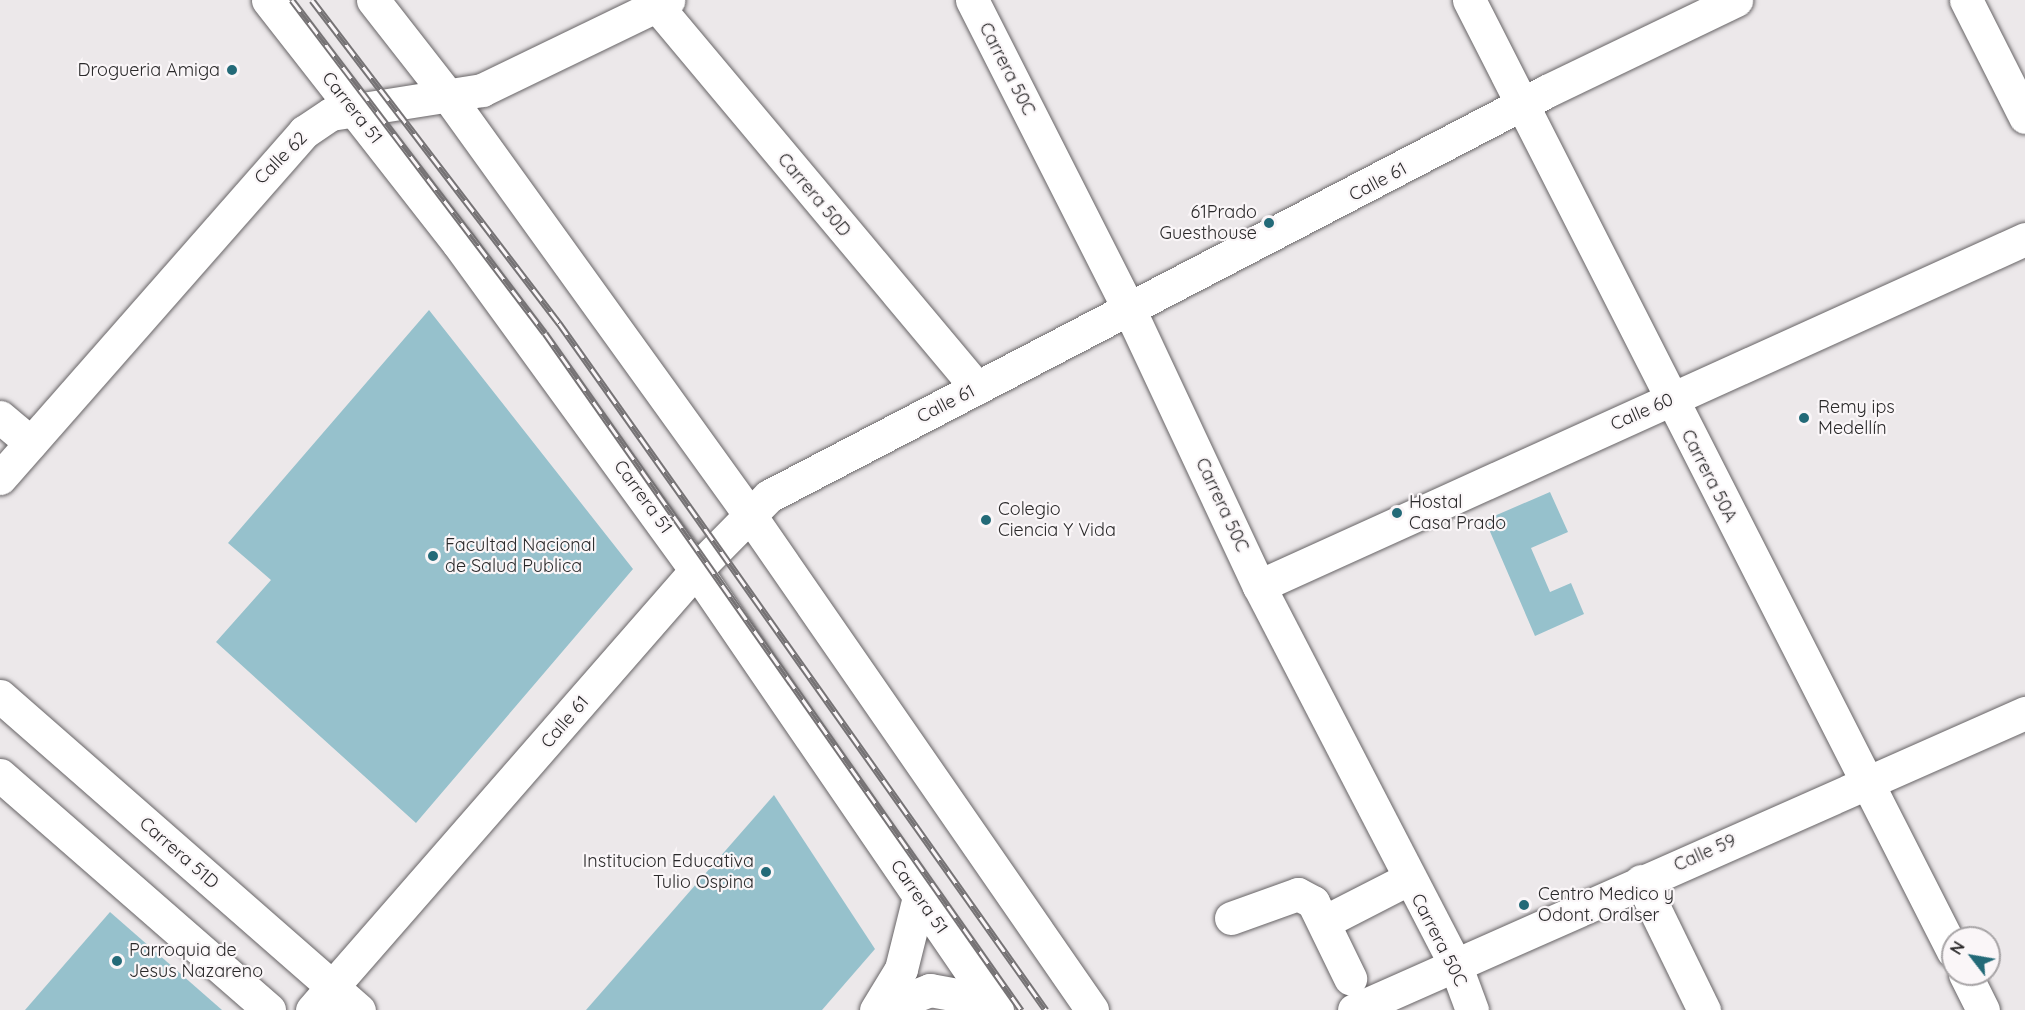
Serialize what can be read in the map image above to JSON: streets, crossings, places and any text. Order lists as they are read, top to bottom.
{
  "streets": {
    "street": [
      "Carrera 50C",
      "Carrera 51",
      "Calle 62",
      "Calle 61",
      "Carrera 50D",
      "Calle 60",
      "Carrera 50A",
      "Carrera 51D",
      "Calle 59"
    ]
  },
  "crossings": [
    ["Carrera 50C", "Calle 61"],
    ["Carrera 50C", "Calle 60"],
    ["Carrera 50C", "Calle 59"],
    ["Carrera 51", "Calle 62"],
    ["Carrera 51", "Calle 61"],
    ["Calle 62", "Carrera 50D"],
    ["Calle 61", "Carrera 50D"],
    ["Calle 61", "Carrera 50A"],
    ["Calle 61", "Carrera 51D"],
    ["Calle 60", "Carrera 50A"],
    ["Carrera 50A", "Calle 59"]
  ],
  "places": [
    "Drogueria Amiga",
    "61Prado Guesthouse",
    "Remy ips Medellín",
    "Hostal Casa Prado",
    "Colegio Ciencia Y Vida",
    "Facultad Nacional de Salud Publica",
    "Institucion Educativa Tulio Ospina",
    "Centro Medico y Odont. Oralser",
    "Parroquia de Jesus Nazareno"
  ],
  "north": "top left"
}
